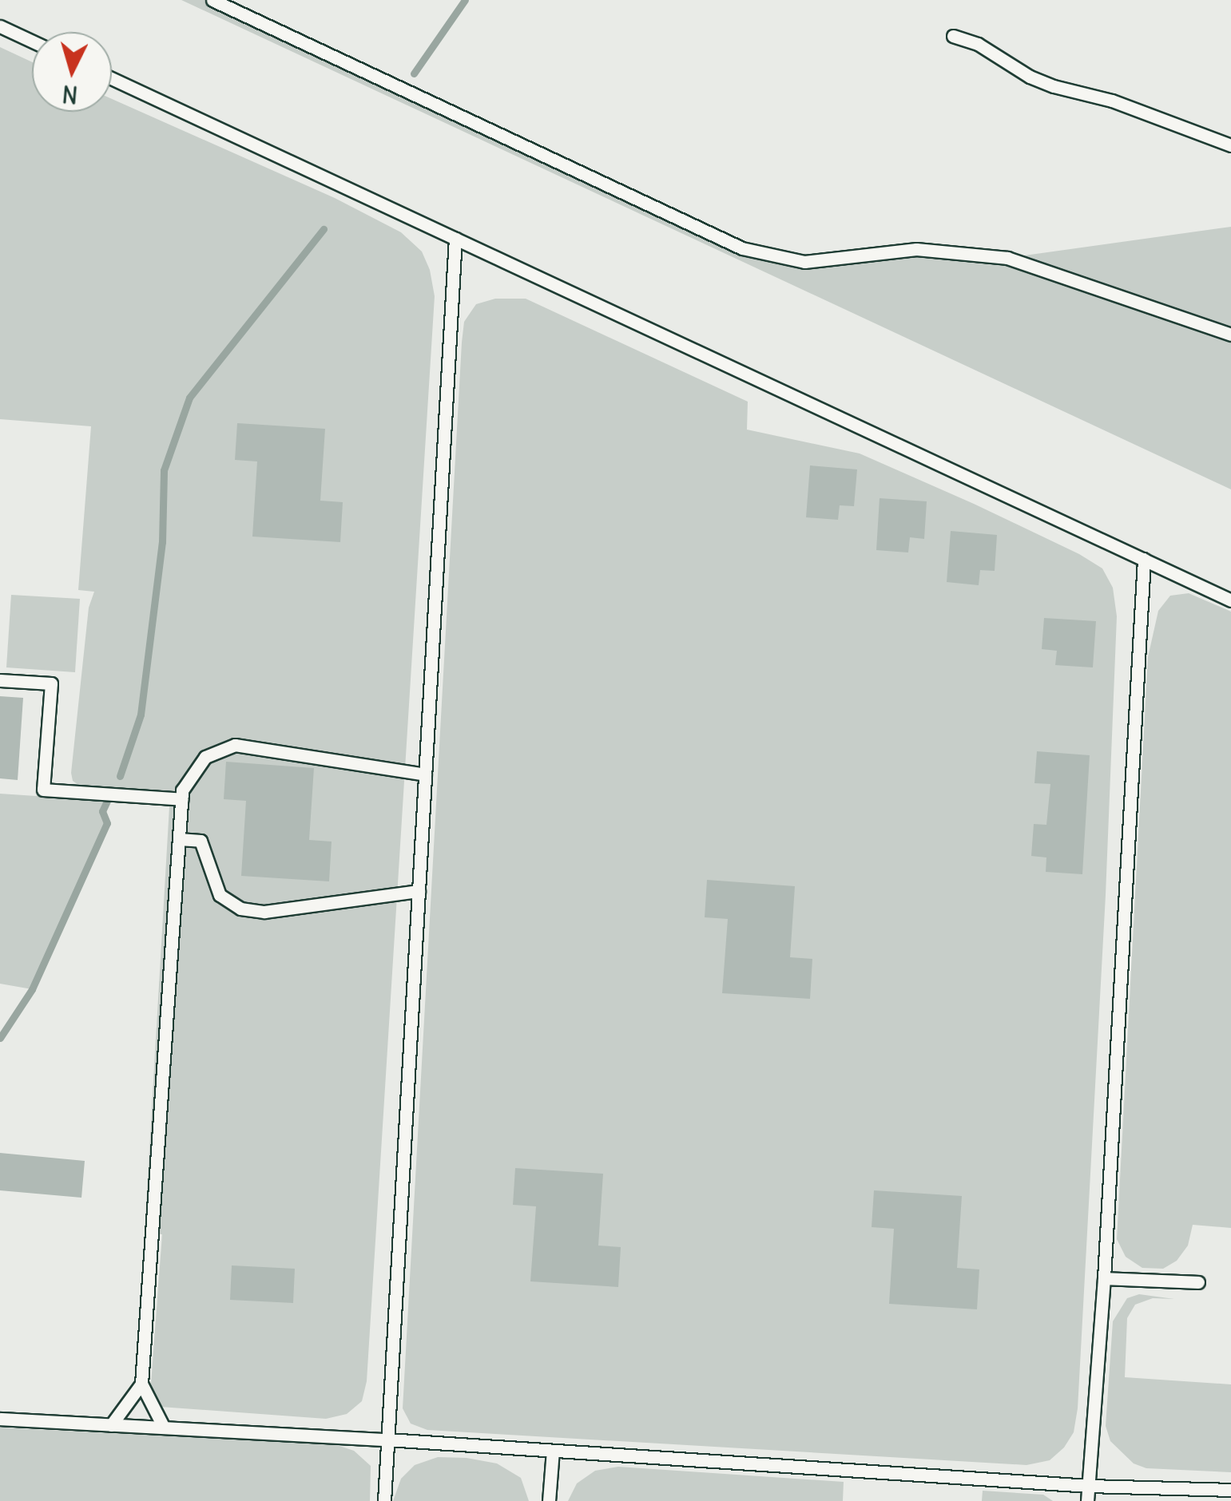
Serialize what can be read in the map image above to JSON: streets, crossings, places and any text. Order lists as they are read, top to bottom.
{
  "north": "bottom"
}
